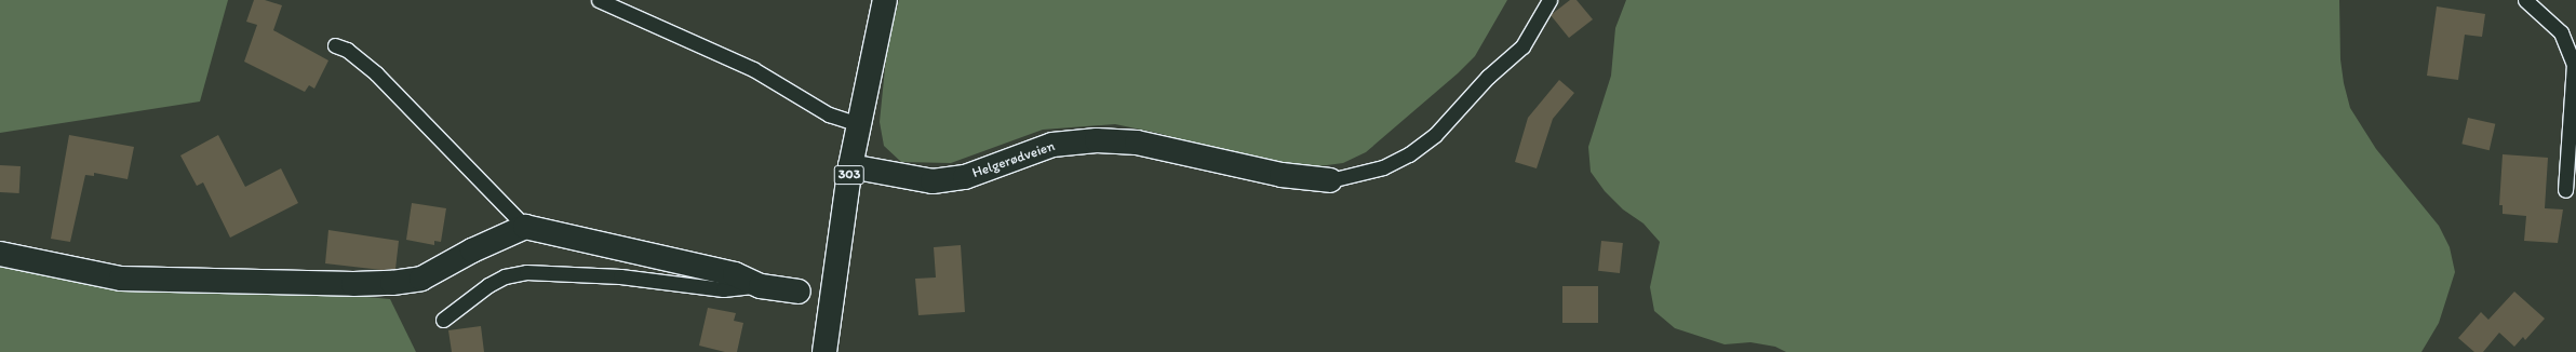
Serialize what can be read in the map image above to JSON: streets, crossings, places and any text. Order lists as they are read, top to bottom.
{
  "streets": {
    "street": ["Helgerødveien", "303"]
  },
  "crossings": [
    ["Helgerødveien", "303"]
  ]
}
